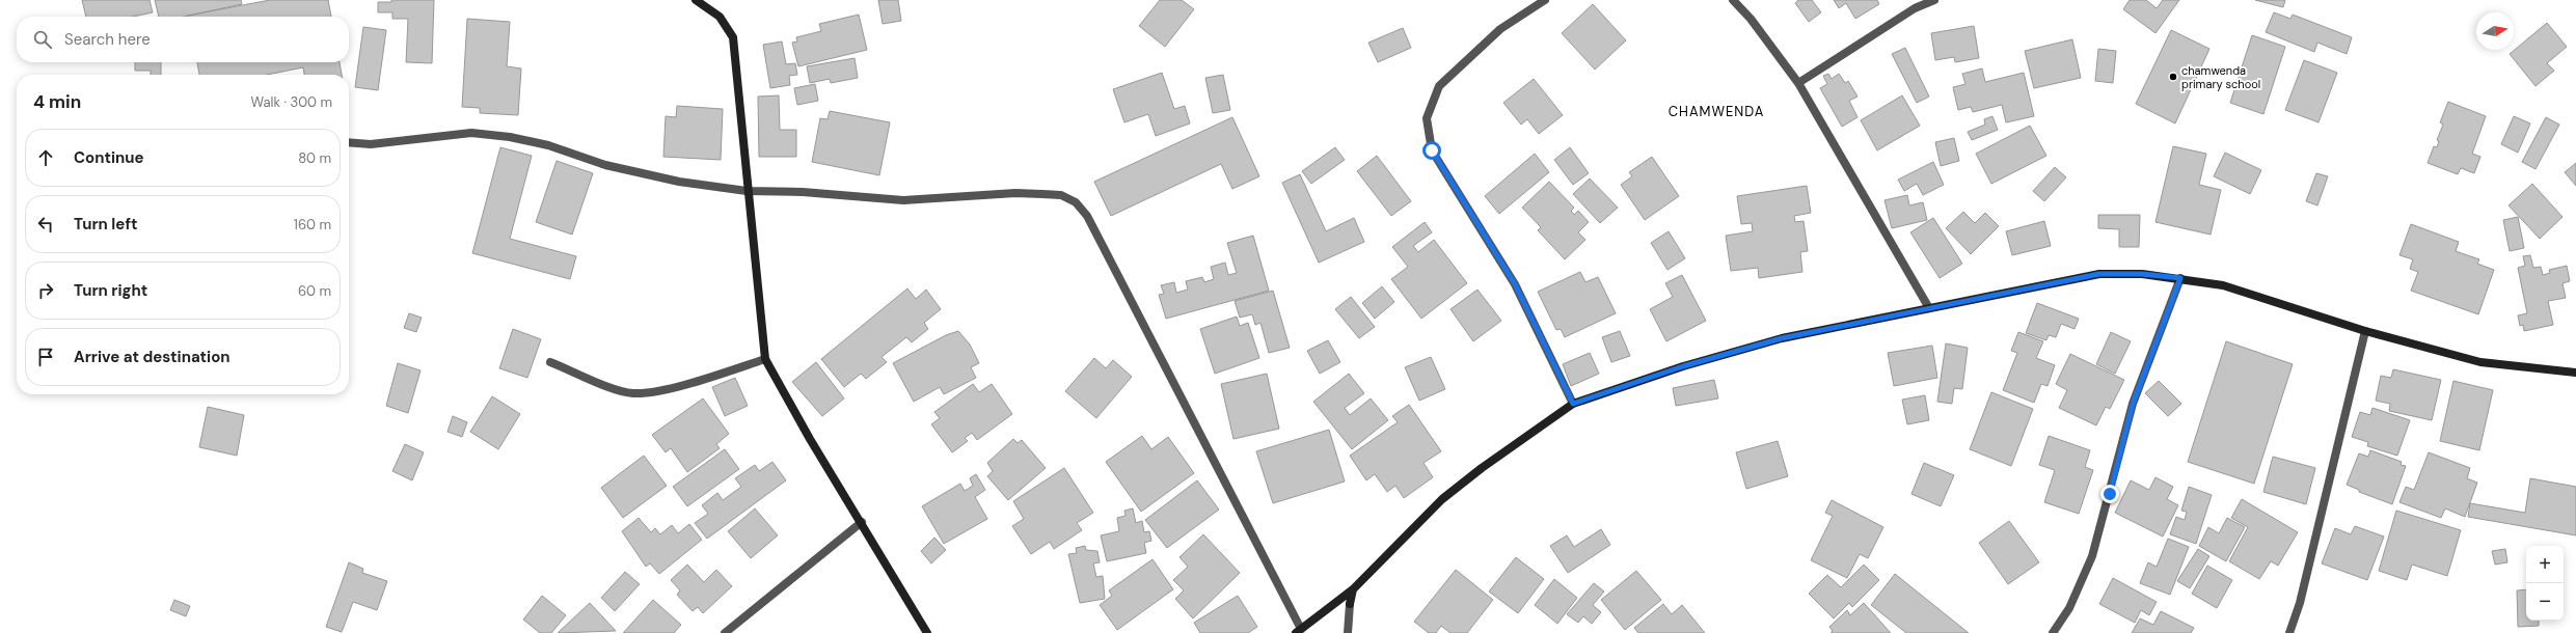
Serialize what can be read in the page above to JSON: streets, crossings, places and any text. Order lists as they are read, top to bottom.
{
  "districts": ["CHAMWENDA"],
  "places": ["chamwenda primary school"],
  "north": "right",
  "page": {
    "search": "Search here",
    "heading": ["4 min", "Walk · 300 m"],
    "list": [
      ["Continue", "80 m"],
      ["Turn left", "160 m"],
      ["Turn right", "60 m"],
      "Arrive at destination"
    ],
    "map_buttons": ["+", "−"]
  }
}
